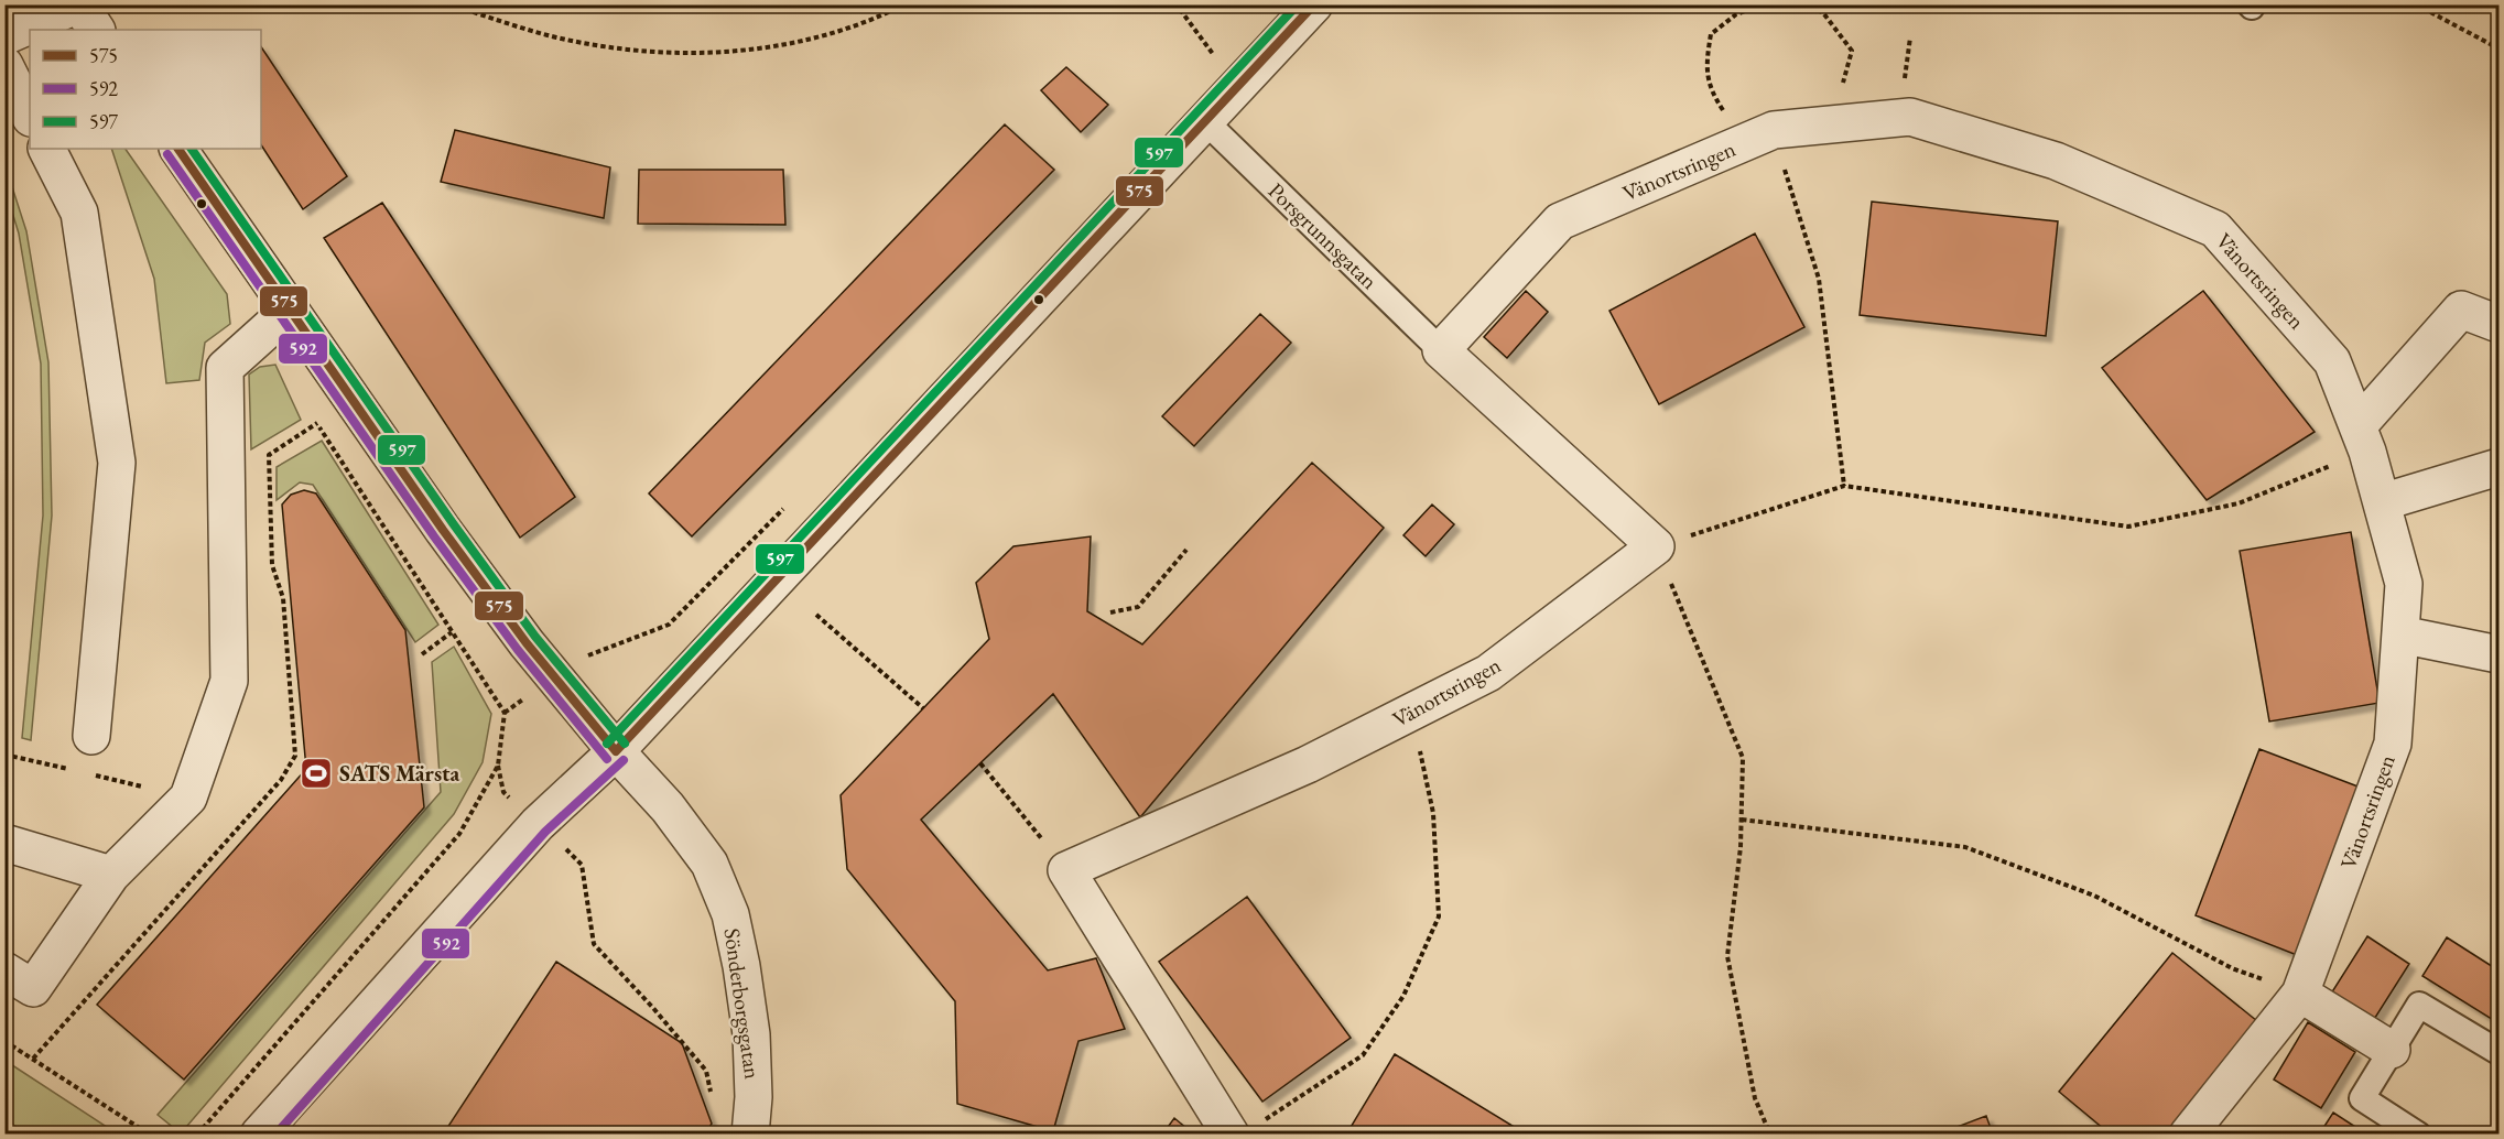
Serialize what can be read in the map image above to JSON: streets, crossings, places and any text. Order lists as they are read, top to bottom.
{
  "streets": {
    "street": ["Vänortsringen", "Sönderborgsgatan"],
    "lane": ["Porsgrunnsgatan"]
  },
  "crossings": [
    ["Vänortsringen", "Porsgrunnsgatan"]
  ],
  "places": {
    "sports": ["SATS Märsta"]
  },
  "lines": ["transit line 575", "transit line 597", "transit line 592"],
  "legend": ["575", "592", "597"]
}
